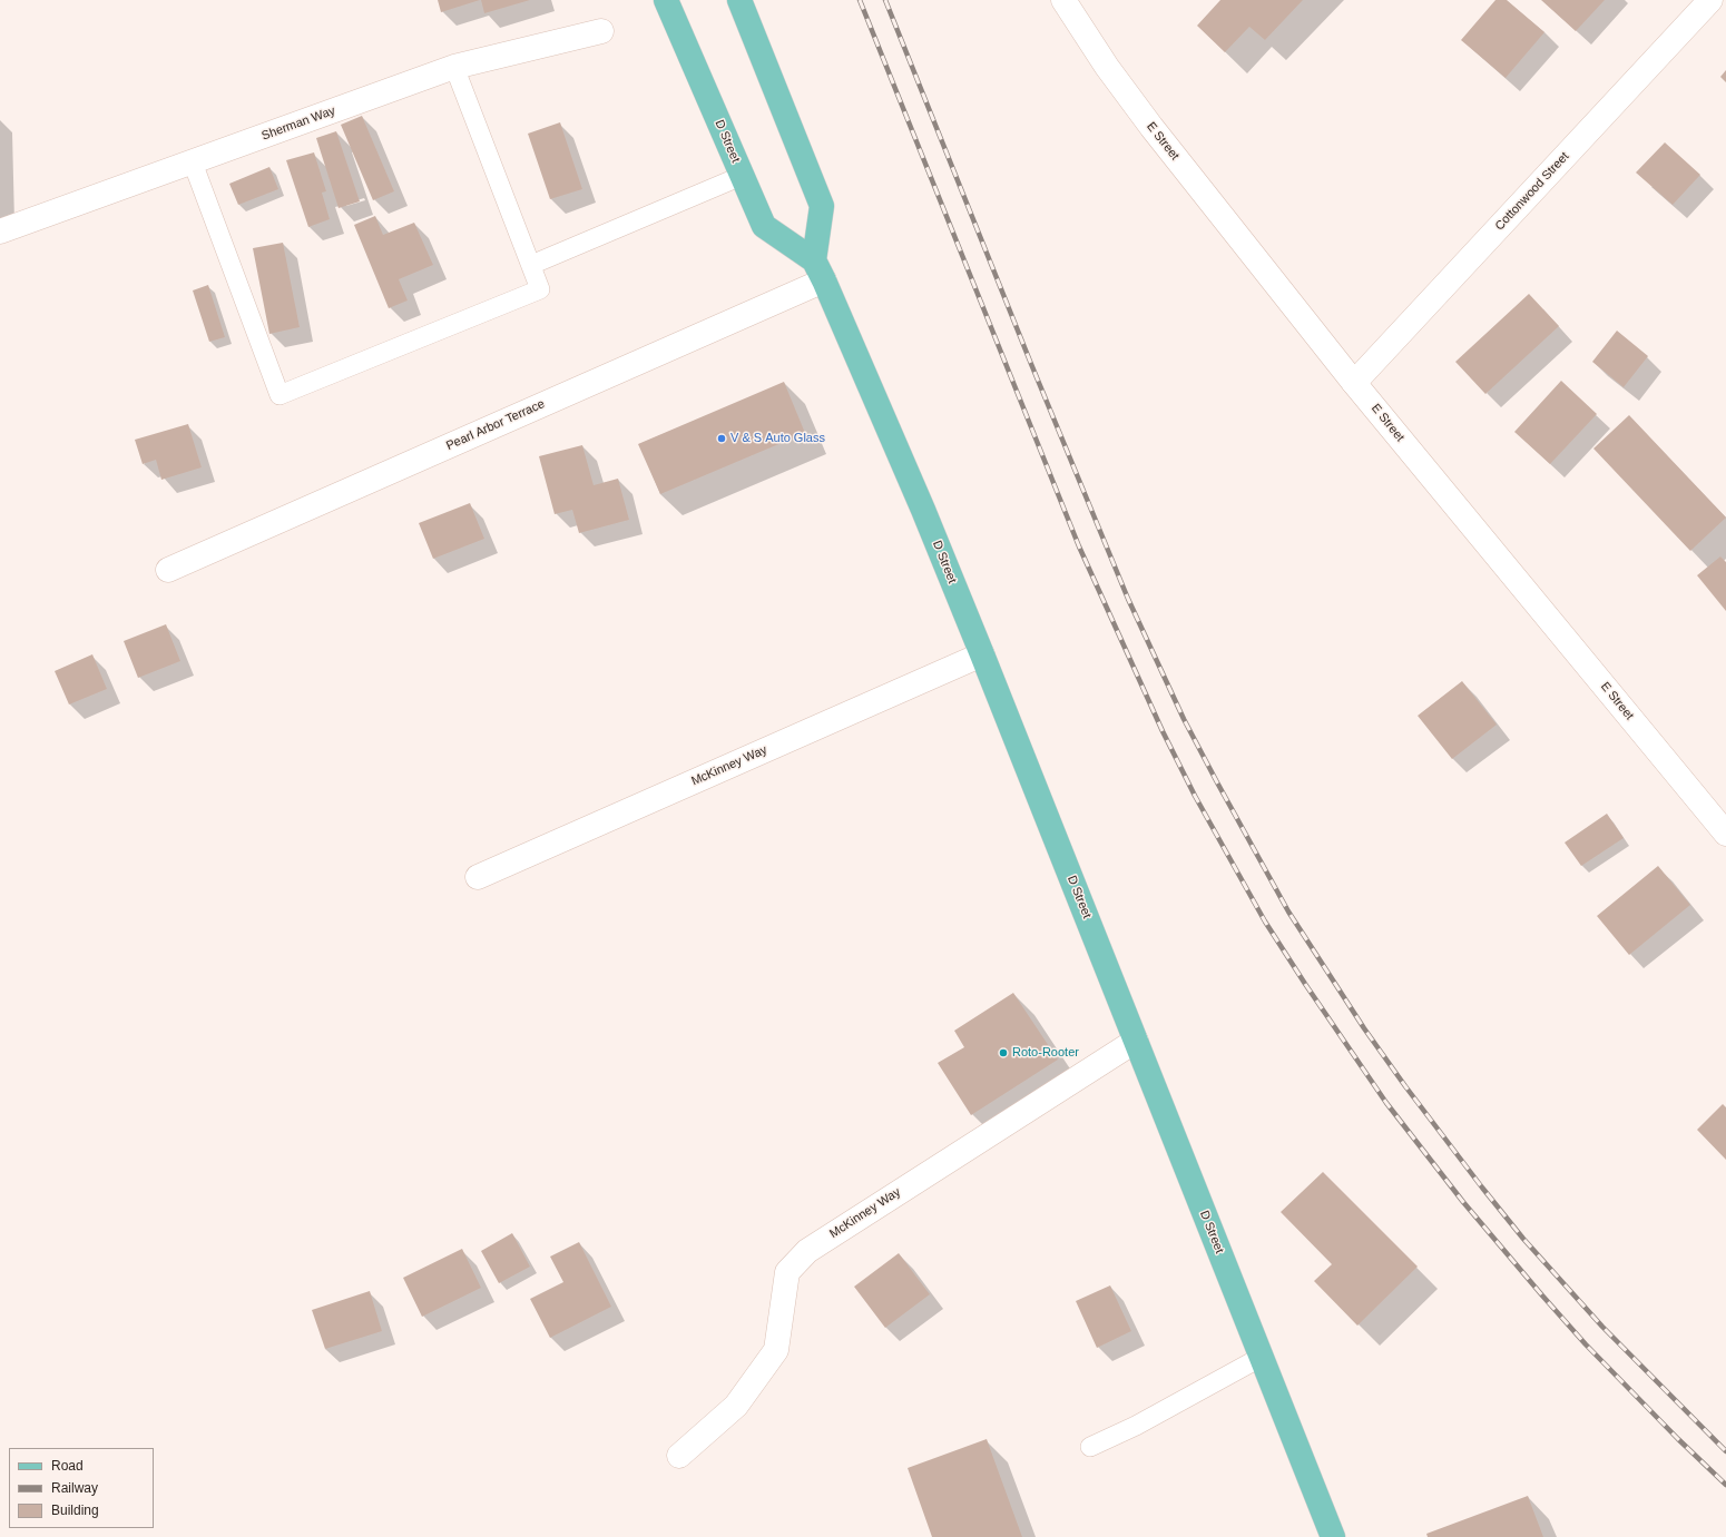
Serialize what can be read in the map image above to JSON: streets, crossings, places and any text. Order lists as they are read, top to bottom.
{
  "streets": {
    "main road": ["D Street"],
    "street": [
      "Sherman Way",
      "E Street",
      "Cottonwood Street",
      "Pearl Arbor Terrace",
      "McKinney Way"
    ]
  },
  "crossings": [
    ["D Street", "Pearl Arbor Terrace"],
    ["D Street", "McKinney Way"],
    ["E Street", "Cottonwood Street"]
  ],
  "places": ["V & S Auto Glass", "Roto-Rooter"],
  "legend": ["Road", "Railway", "Building"]
}
